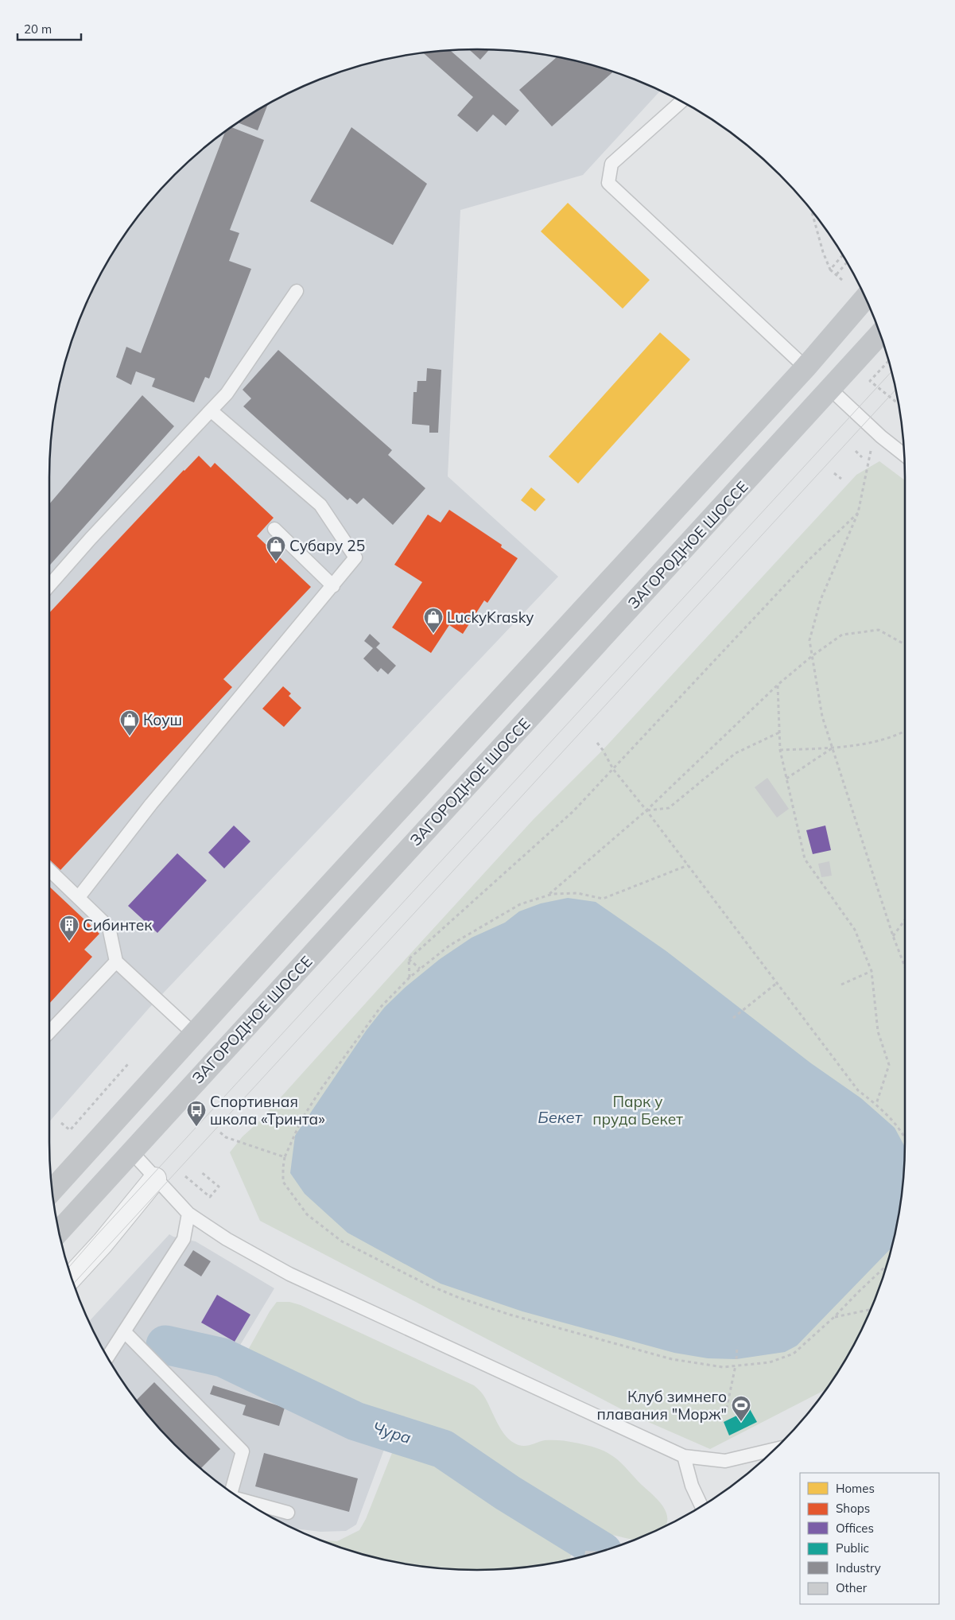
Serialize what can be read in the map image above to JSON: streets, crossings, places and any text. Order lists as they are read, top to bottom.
{
  "streets": {
    "main road": ["ЗАГОРОДНОЕ ШОССЕ"]
  },
  "water": ["Бекет", "Чура"],
  "parks": ["Парк у пруда Бекет"],
  "places": {
    "shop": ["Субару 25", "LuckyKrasky", "Коуш"],
    "building": ["Сибинтек"],
    "bus stop": ["Спортивная школа «Тринта»"],
    "sports": ["Клуб зимнего плавания \"Морж\""]
  },
  "legend": [
    "Homes",
    "Shops",
    "Offices",
    "Public",
    "Industry",
    "Other"
  ],
  "scale_bar": "20 m"
}
